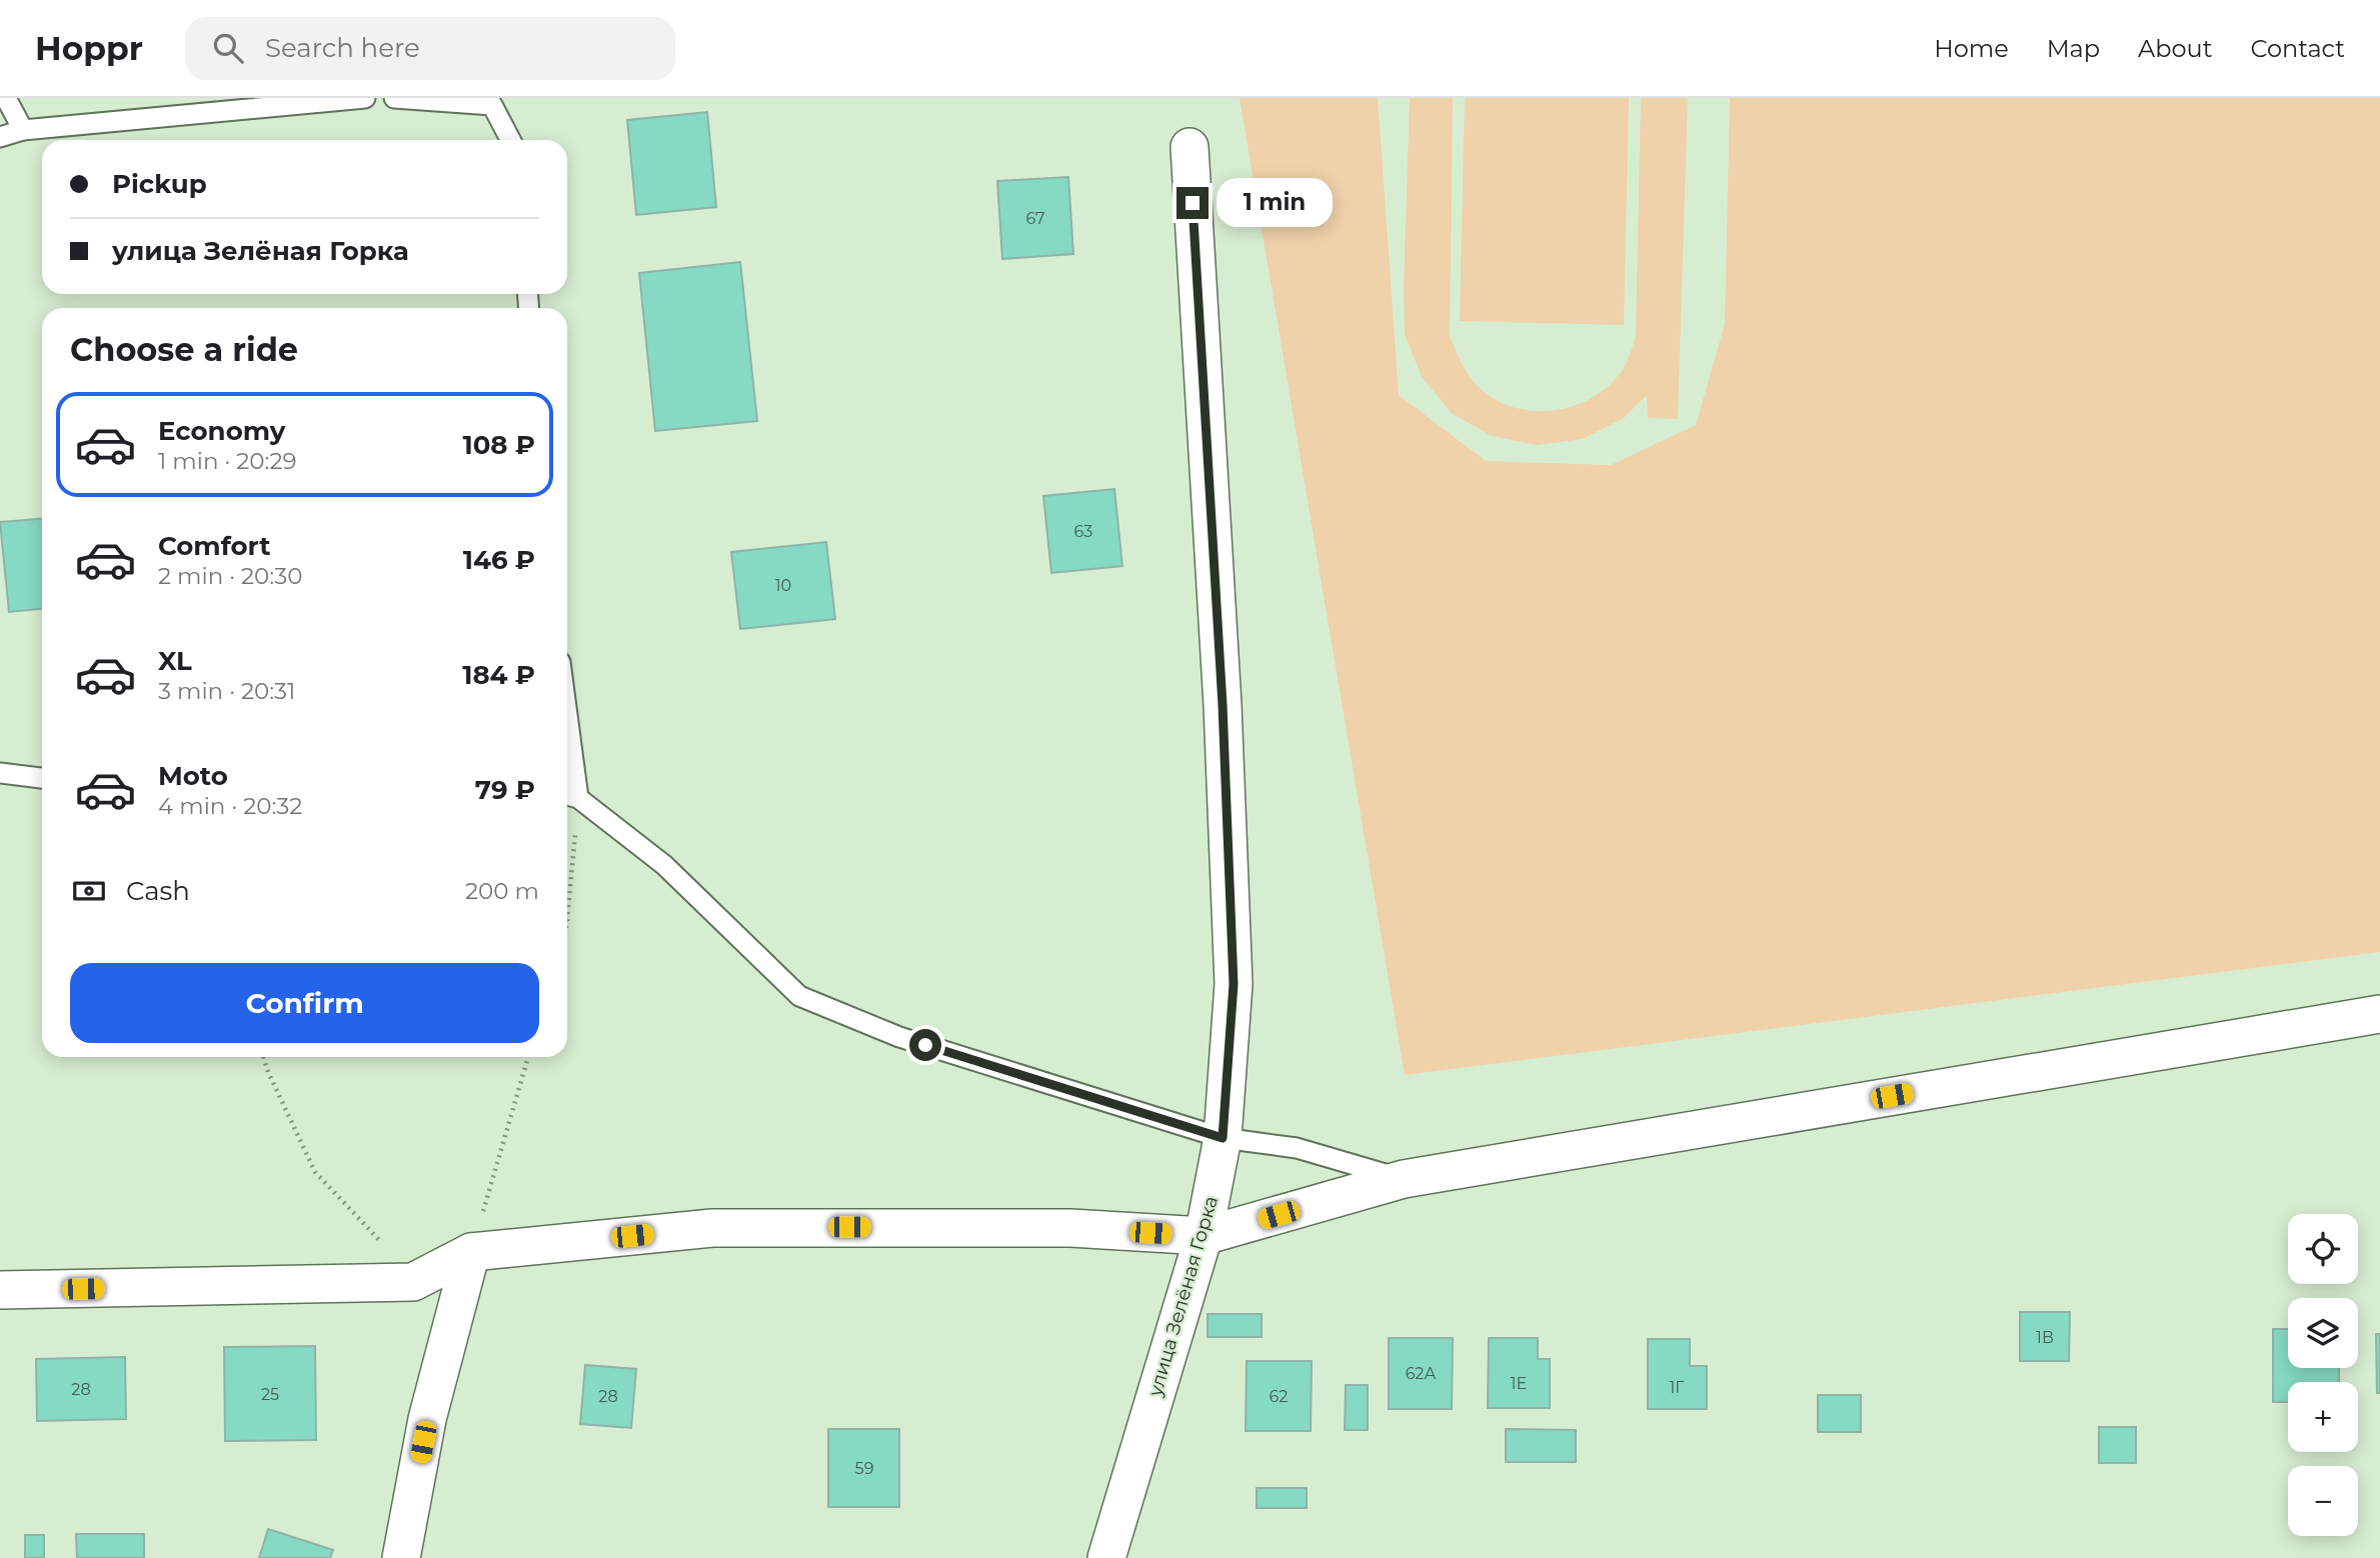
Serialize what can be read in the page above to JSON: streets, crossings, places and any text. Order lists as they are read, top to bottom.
{
  "streets": {
    "street": ["улица Зелёная Горка"]
  },
  "house_numbers": [
    "67",
    "63",
    "10",
    "1В",
    "62А",
    "1Е",
    "1Г",
    "28",
    "25",
    "28",
    "62",
    "59"
  ],
  "page": {
    "header": "Hoppr",
    "search": "Search here",
    "nav": [
      "Home",
      "Map",
      "About",
      "Contact"
    ],
    "banner": ["Pickup", "улица Зелёная Горка"],
    "bubble": "1 min",
    "heading": "Choose a ride",
    "list": [
      {
        "name": "Economy",
        "note": "1 min · 20:29",
        "value": "108 ₽"
      },
      {
        "name": "Comfort",
        "note": "2 min · 20:30",
        "value": "146 ₽"
      },
      {
        "name": "XL",
        "note": "3 min · 20:31",
        "value": "184 ₽"
      },
      {
        "name": "Moto",
        "note": "4 min · 20:32",
        "value": "79 ₽"
      }
    ],
    "pay": ["Cash", "200 m"],
    "buttons": "Confirm",
    "map_buttons": ["+", "−"]
  }
}
